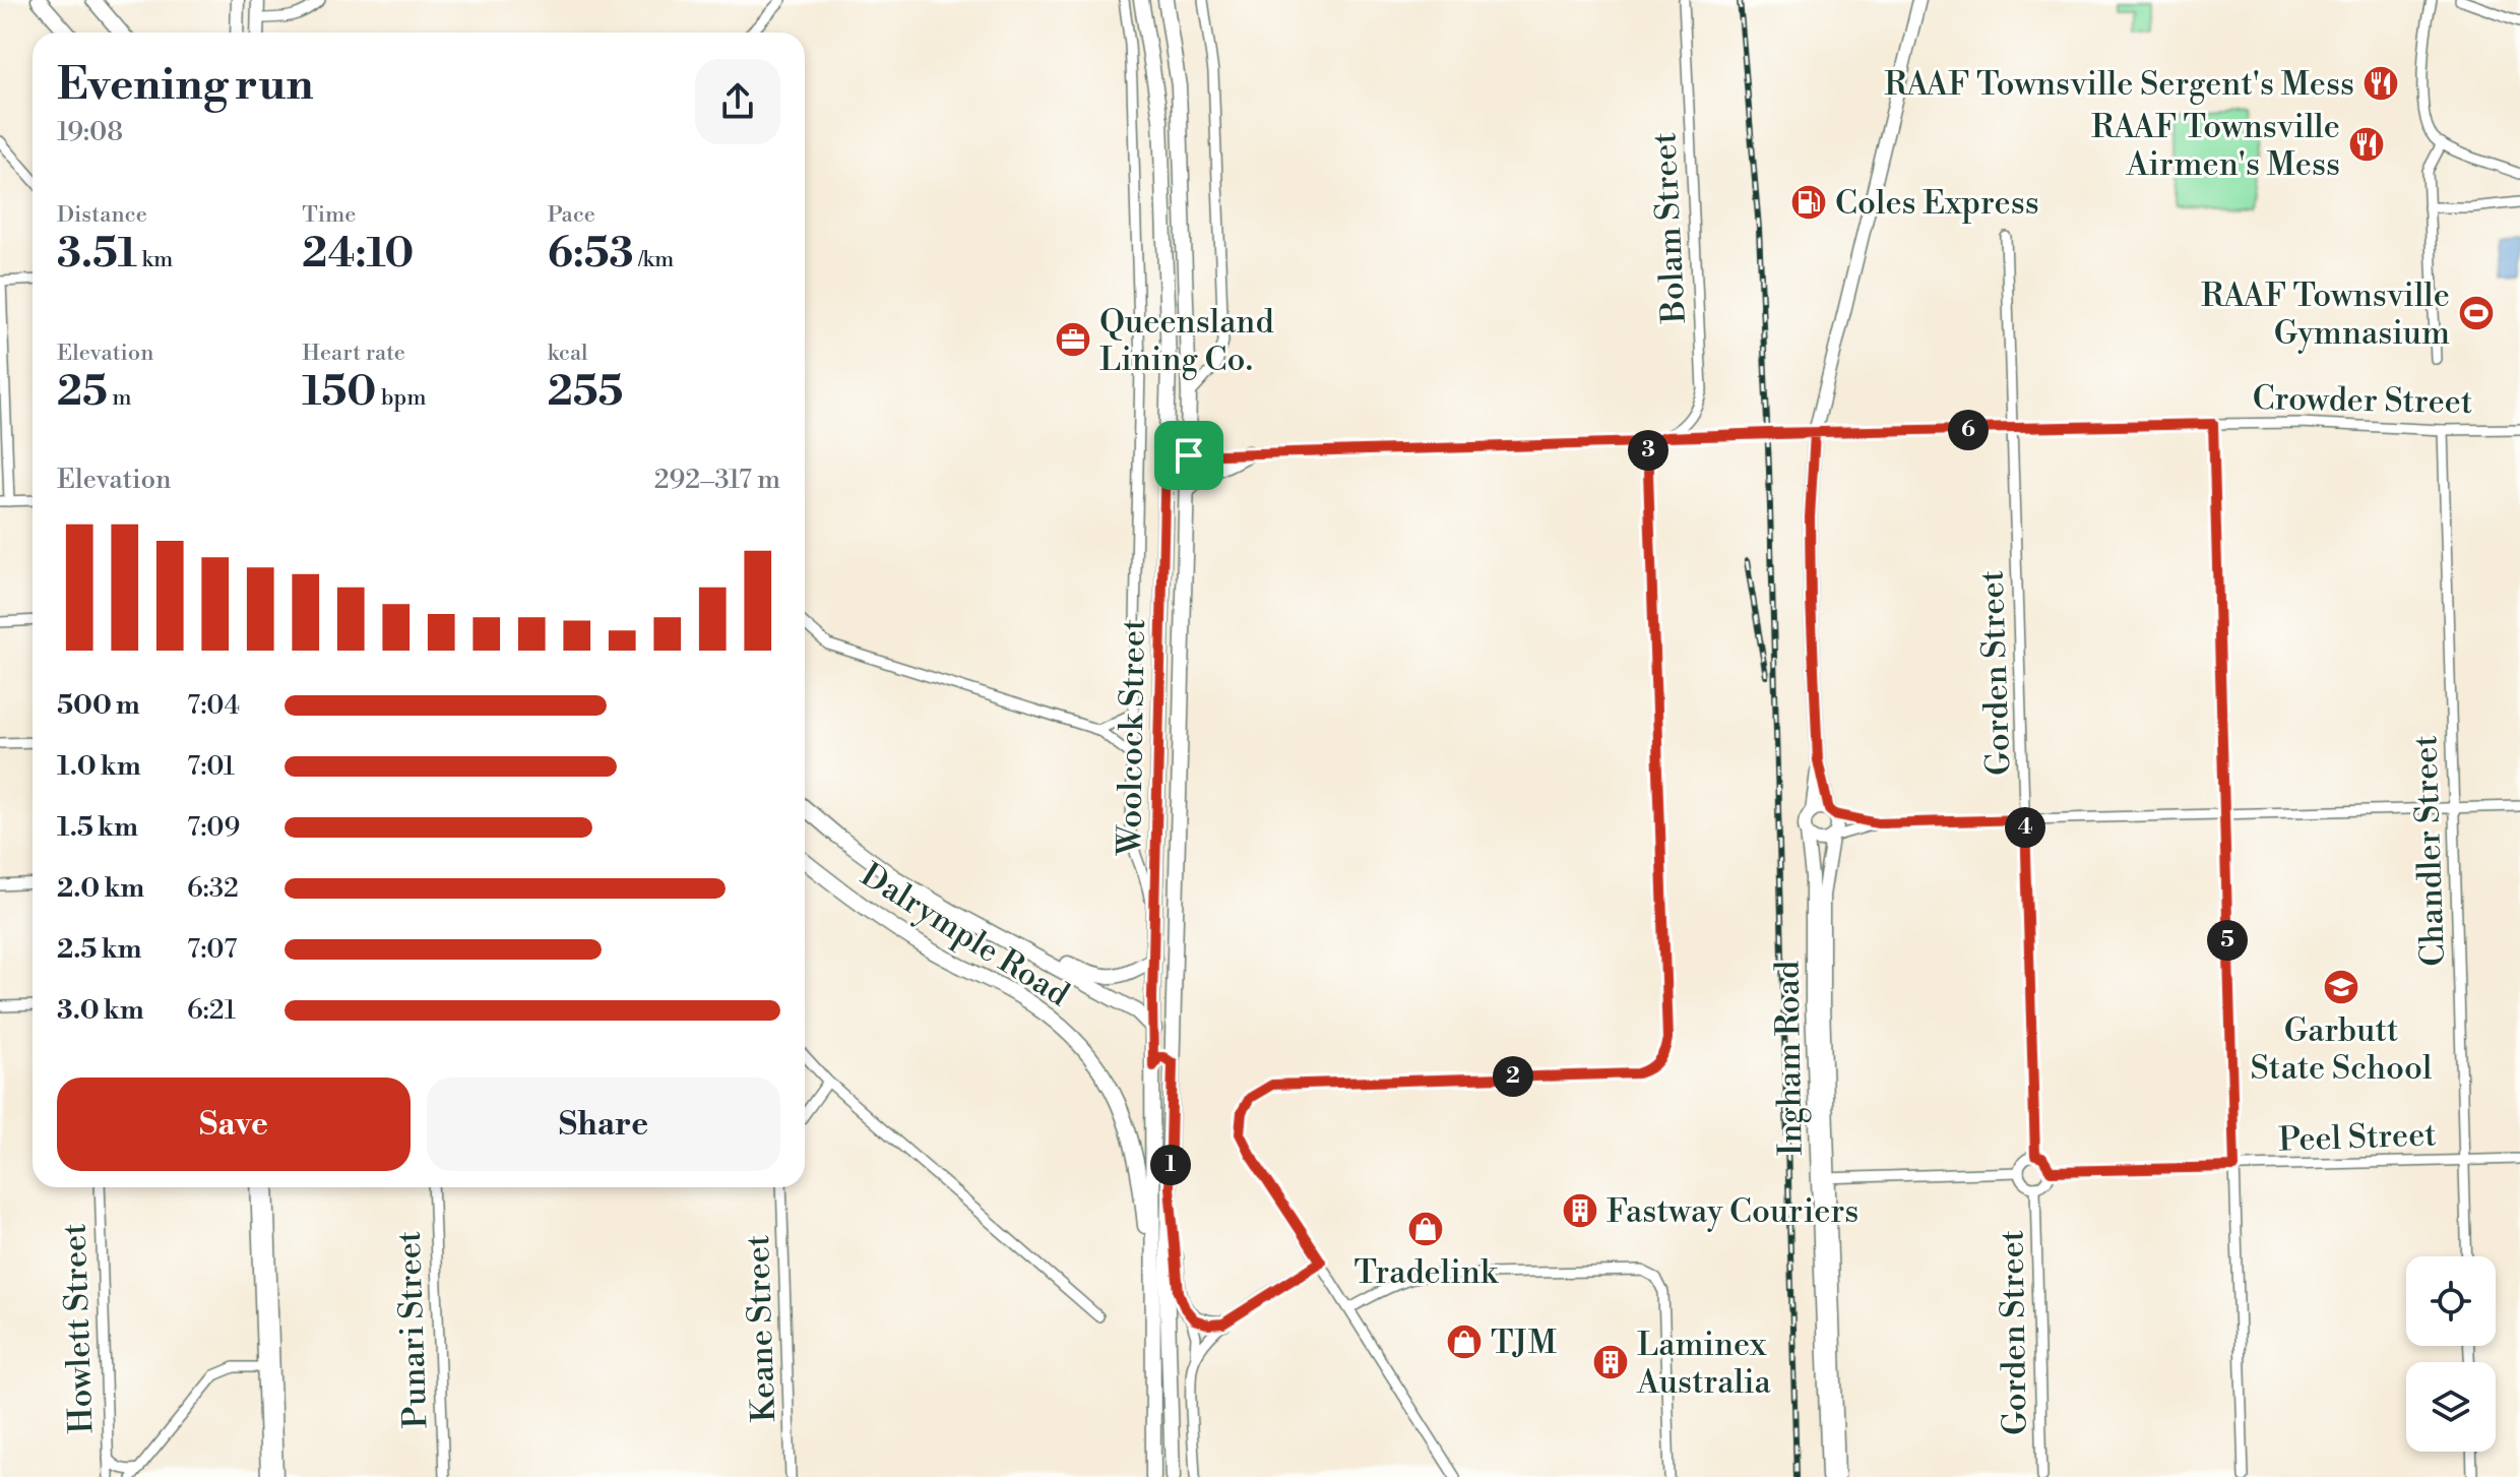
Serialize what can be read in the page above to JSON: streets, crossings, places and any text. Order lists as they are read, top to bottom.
{
  "streets": {
    "main road": ["Woolcock Street", "Dalrymple Road", "Ingham Road"],
    "street": [
      "Bolam Street",
      "Crowder Street",
      "Gorden Street",
      "Chandler Street",
      "Peel Street",
      "Howlett Street",
      "Keane Street",
      "Punari Street"
    ]
  },
  "crossings": [
    ["Bolam Street", "Crowder Street"],
    ["Crowder Street", "Gorden Street"],
    ["Crowder Street", "Chandler Street"],
    ["Gorden Street", "Peel Street"],
    ["Woolcock Street", "Dalrymple Road"],
    ["Chandler Street", "Peel Street"]
  ],
  "places": {
    "restaurant": ["RAAF Townsville Sergent's Mess", "RAAF Townsville Airmen's Mess"],
    "fuel station": ["Coles Express"],
    "sports": ["RAAF Townsville Gymnasium"],
    "office": ["Queensland Lining Co."],
    "school or university": ["Garbutt State School"],
    "building": ["Fastway Couriers", "Laminex Australia"],
    "shop": ["Tradelink", "TJM"]
  },
  "page": {
    "heading": ["Evening run", "19:08"],
    "stats": [
      ["Distance", "3.51 km"],
      ["Time", "24:10"],
      ["Pace", "6:53 /km"],
      ["Elevation", "25 m"],
      ["Heart rate", "150 bpm"],
      ["kcal", "255"]
    ],
    "pins": [
      "6",
      "3",
      "4",
      "5",
      "2",
      "1"
    ],
    "chart": ["Elevation", "292–317 m"],
    "list": [
      {
        "name": "500 m",
        "note": "7:04"
      },
      {
        "name": "1.0 km",
        "note": "7:01"
      },
      {
        "name": "1.5 km",
        "note": "7:09"
      },
      {
        "name": "2.0 km",
        "note": "6:32"
      },
      {
        "name": "2.5 km",
        "note": "7:07"
      },
      {
        "name": "3.0 km",
        "note": "6:21"
      }
    ],
    "buttons": ["Save", "Share"]
  }
}
